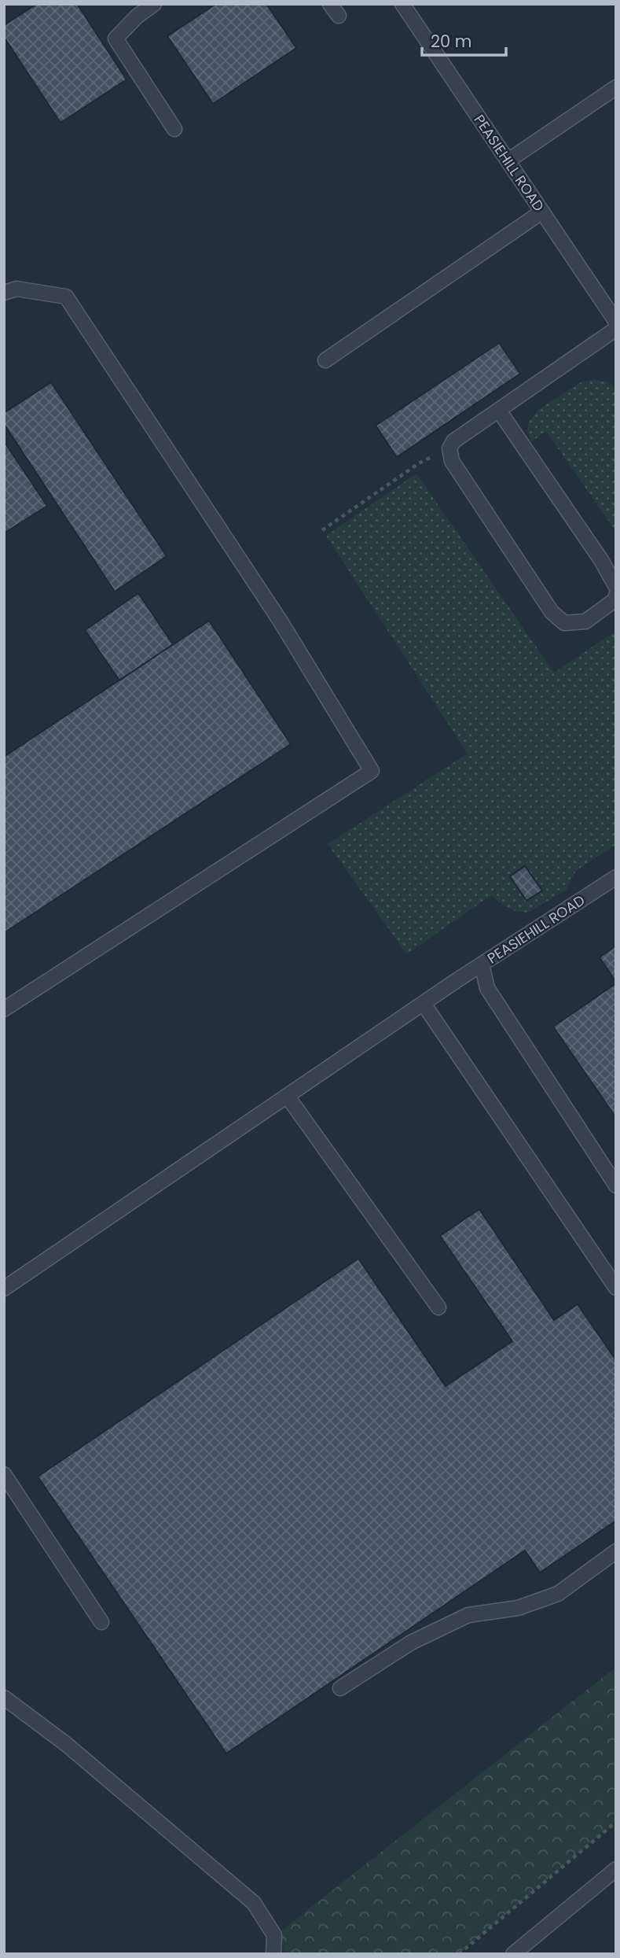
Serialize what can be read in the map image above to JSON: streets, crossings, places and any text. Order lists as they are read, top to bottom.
{
  "streets": {
    "lane": ["PEASIEHILL ROAD"]
  },
  "scale_bar": "20 m"
}
